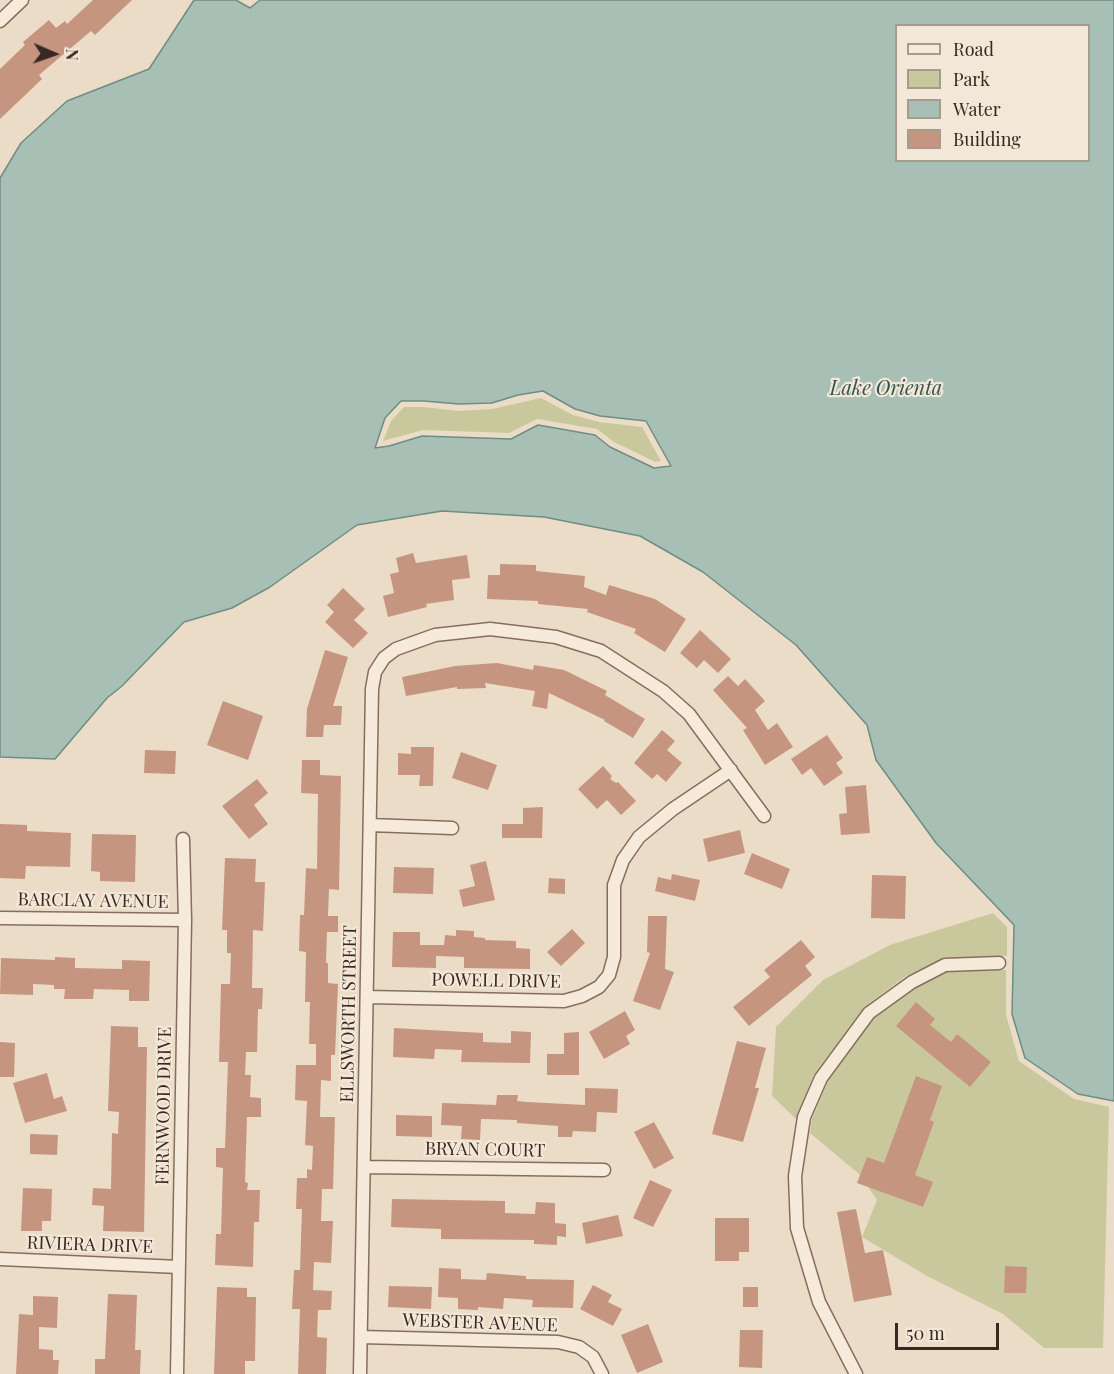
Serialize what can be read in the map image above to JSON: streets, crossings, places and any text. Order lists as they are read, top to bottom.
{
  "streets": {
    "street": [
      "BARCLAY AVENUE",
      "POWELL DRIVE",
      "ELLSWORTH STREET",
      "FERNWOOD DRIVE",
      "BRYAN COURT",
      "RIVIERA DRIVE",
      "WEBSTER AVENUE"
    ]
  },
  "crossings": [
    ["BARCLAY AVENUE", "FERNWOOD DRIVE"],
    ["POWELL DRIVE", "ELLSWORTH STREET"],
    ["ELLSWORTH STREET", "BRYAN COURT"],
    ["ELLSWORTH STREET", "WEBSTER AVENUE"],
    ["FERNWOOD DRIVE", "RIVIERA DRIVE"]
  ],
  "water": ["Lake Orienta"],
  "legend": [
    "Road",
    "Park",
    "Water",
    "Building"
  ],
  "scale_bar": "50 m",
  "north": "right"
}
